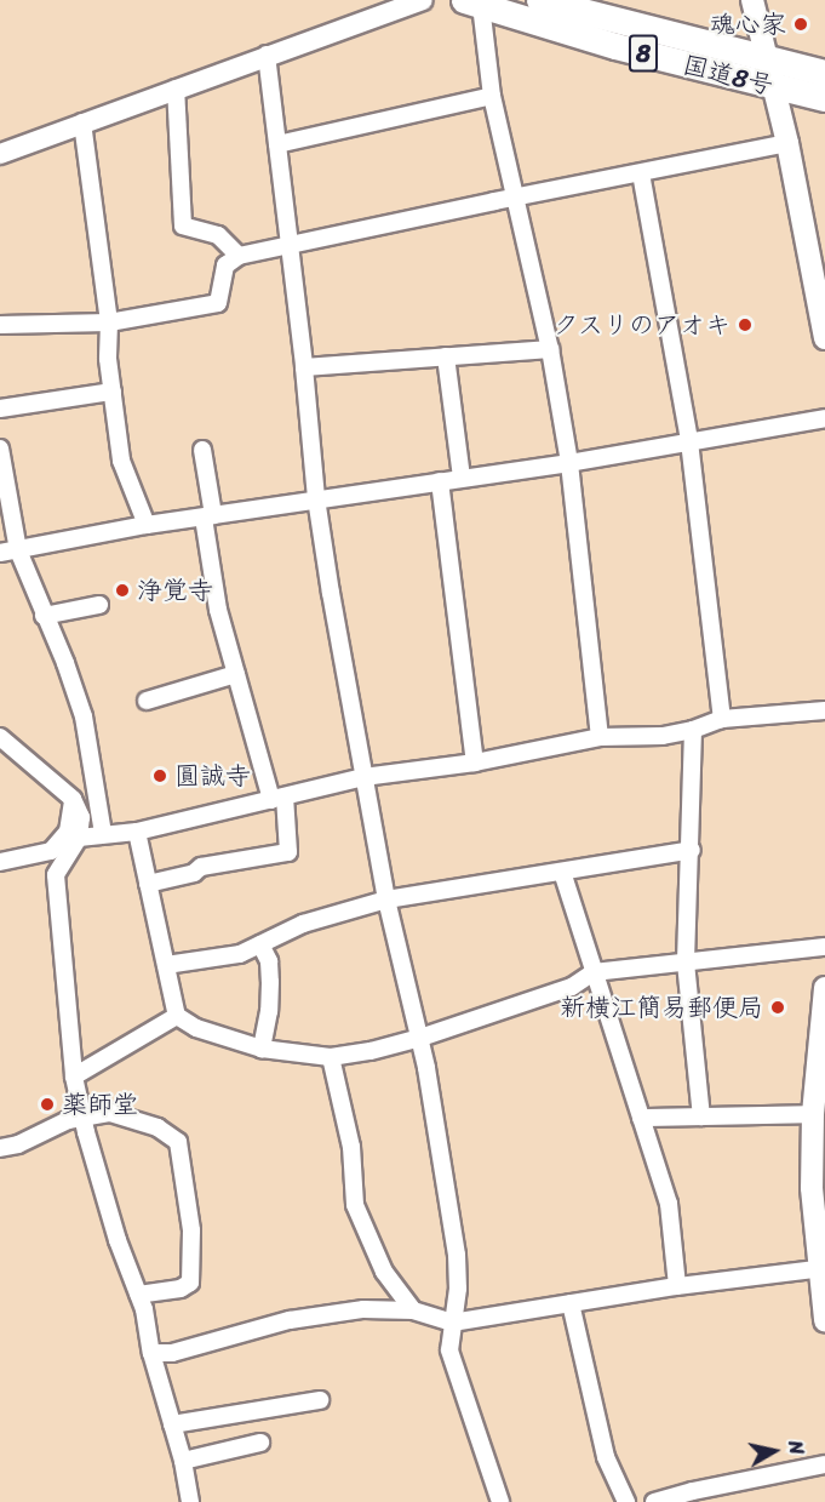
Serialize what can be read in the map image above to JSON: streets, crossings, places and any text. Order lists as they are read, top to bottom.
{
  "streets": {
    "highway": ["8", "国道8号"]
  },
  "places": [
    "魂心家",
    "クスリのアオキ",
    "浄覚寺",
    "圓誠寺",
    "新横江簡易郵便局",
    "薬師堂"
  ],
  "north": "right"
}
